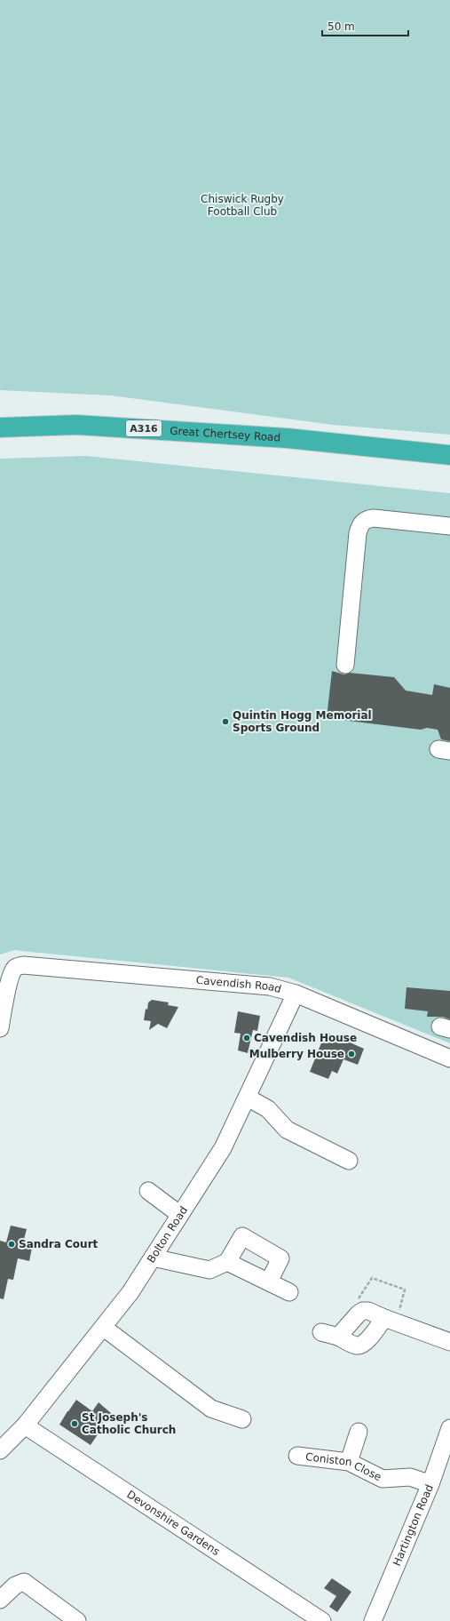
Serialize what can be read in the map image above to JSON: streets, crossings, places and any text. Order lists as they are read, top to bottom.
{
  "streets": {
    "highway": ["A316", "Great Chertsey Road"],
    "street": [
      "Cavendish Road",
      "Bolton Road",
      "Coniston Close",
      "Devonshire Gardens",
      "Hartington Road"
    ]
  },
  "crossings": [
    ["Cavendish Road", "Bolton Road"],
    ["Bolton Road", "Devonshire Gardens"],
    ["Coniston Close", "Hartington Road"]
  ],
  "parks": ["Chiswick Rugby Football Club"],
  "places": [
    "Quintin Hogg Memorial Sports Ground",
    "Cavendish House",
    "Mulberry House",
    "Sandra Court",
    "St Joseph's Catholic Church"
  ],
  "scale_bar": "50 m"
}
